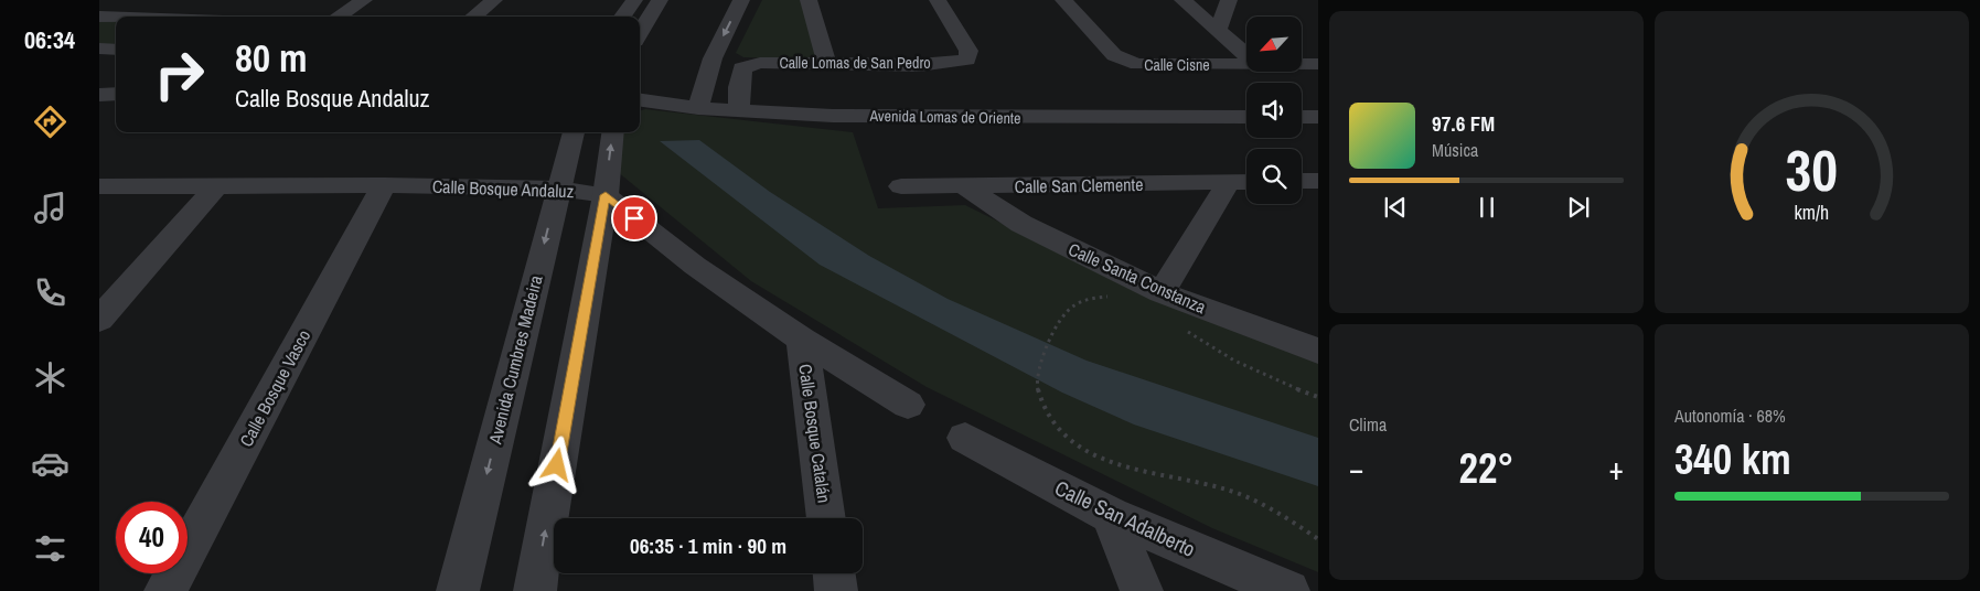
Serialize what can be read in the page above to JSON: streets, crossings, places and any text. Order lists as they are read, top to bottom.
{
  "streets": {
    "street": [
      "Calle Lomas de San Pedro",
      "Calle Cisne",
      "Avenida Lomas de Oriente",
      "Calle San Clemente",
      "Calle Bosque Andaluz",
      "Calle Santa Constanza",
      "Avenida Cumbres Madeira",
      "Calle Bosque Vasco",
      "Calle Bosque Catalán",
      "Calle San Adalberto"
    ]
  },
  "crossings": [
    ["Calle Lomas de San Pedro", "Avenida Lomas de Oriente"],
    ["Calle San Clemente", "Calle Santa Constanza"],
    ["Calle Bosque Andaluz", "Avenida Cumbres Madeira"],
    ["Calle Bosque Andaluz", "Calle Bosque Vasco"]
  ],
  "north": "bottom left",
  "page": {
    "tabs": "06:34",
    "turn": ["80 m", "Calle Bosque Andaluz"],
    "song": ["97.6 FM", "Música"],
    "tile": [
      "Clima",
      ["Autonomía · 68%", "340 km"]
    ],
    "heat": ["−", "22°", "+"],
    "limit": "40",
    "trip": "06:35 · 1 min · 90 m",
    "gauge": ["30", "km/h"]
  }
}
